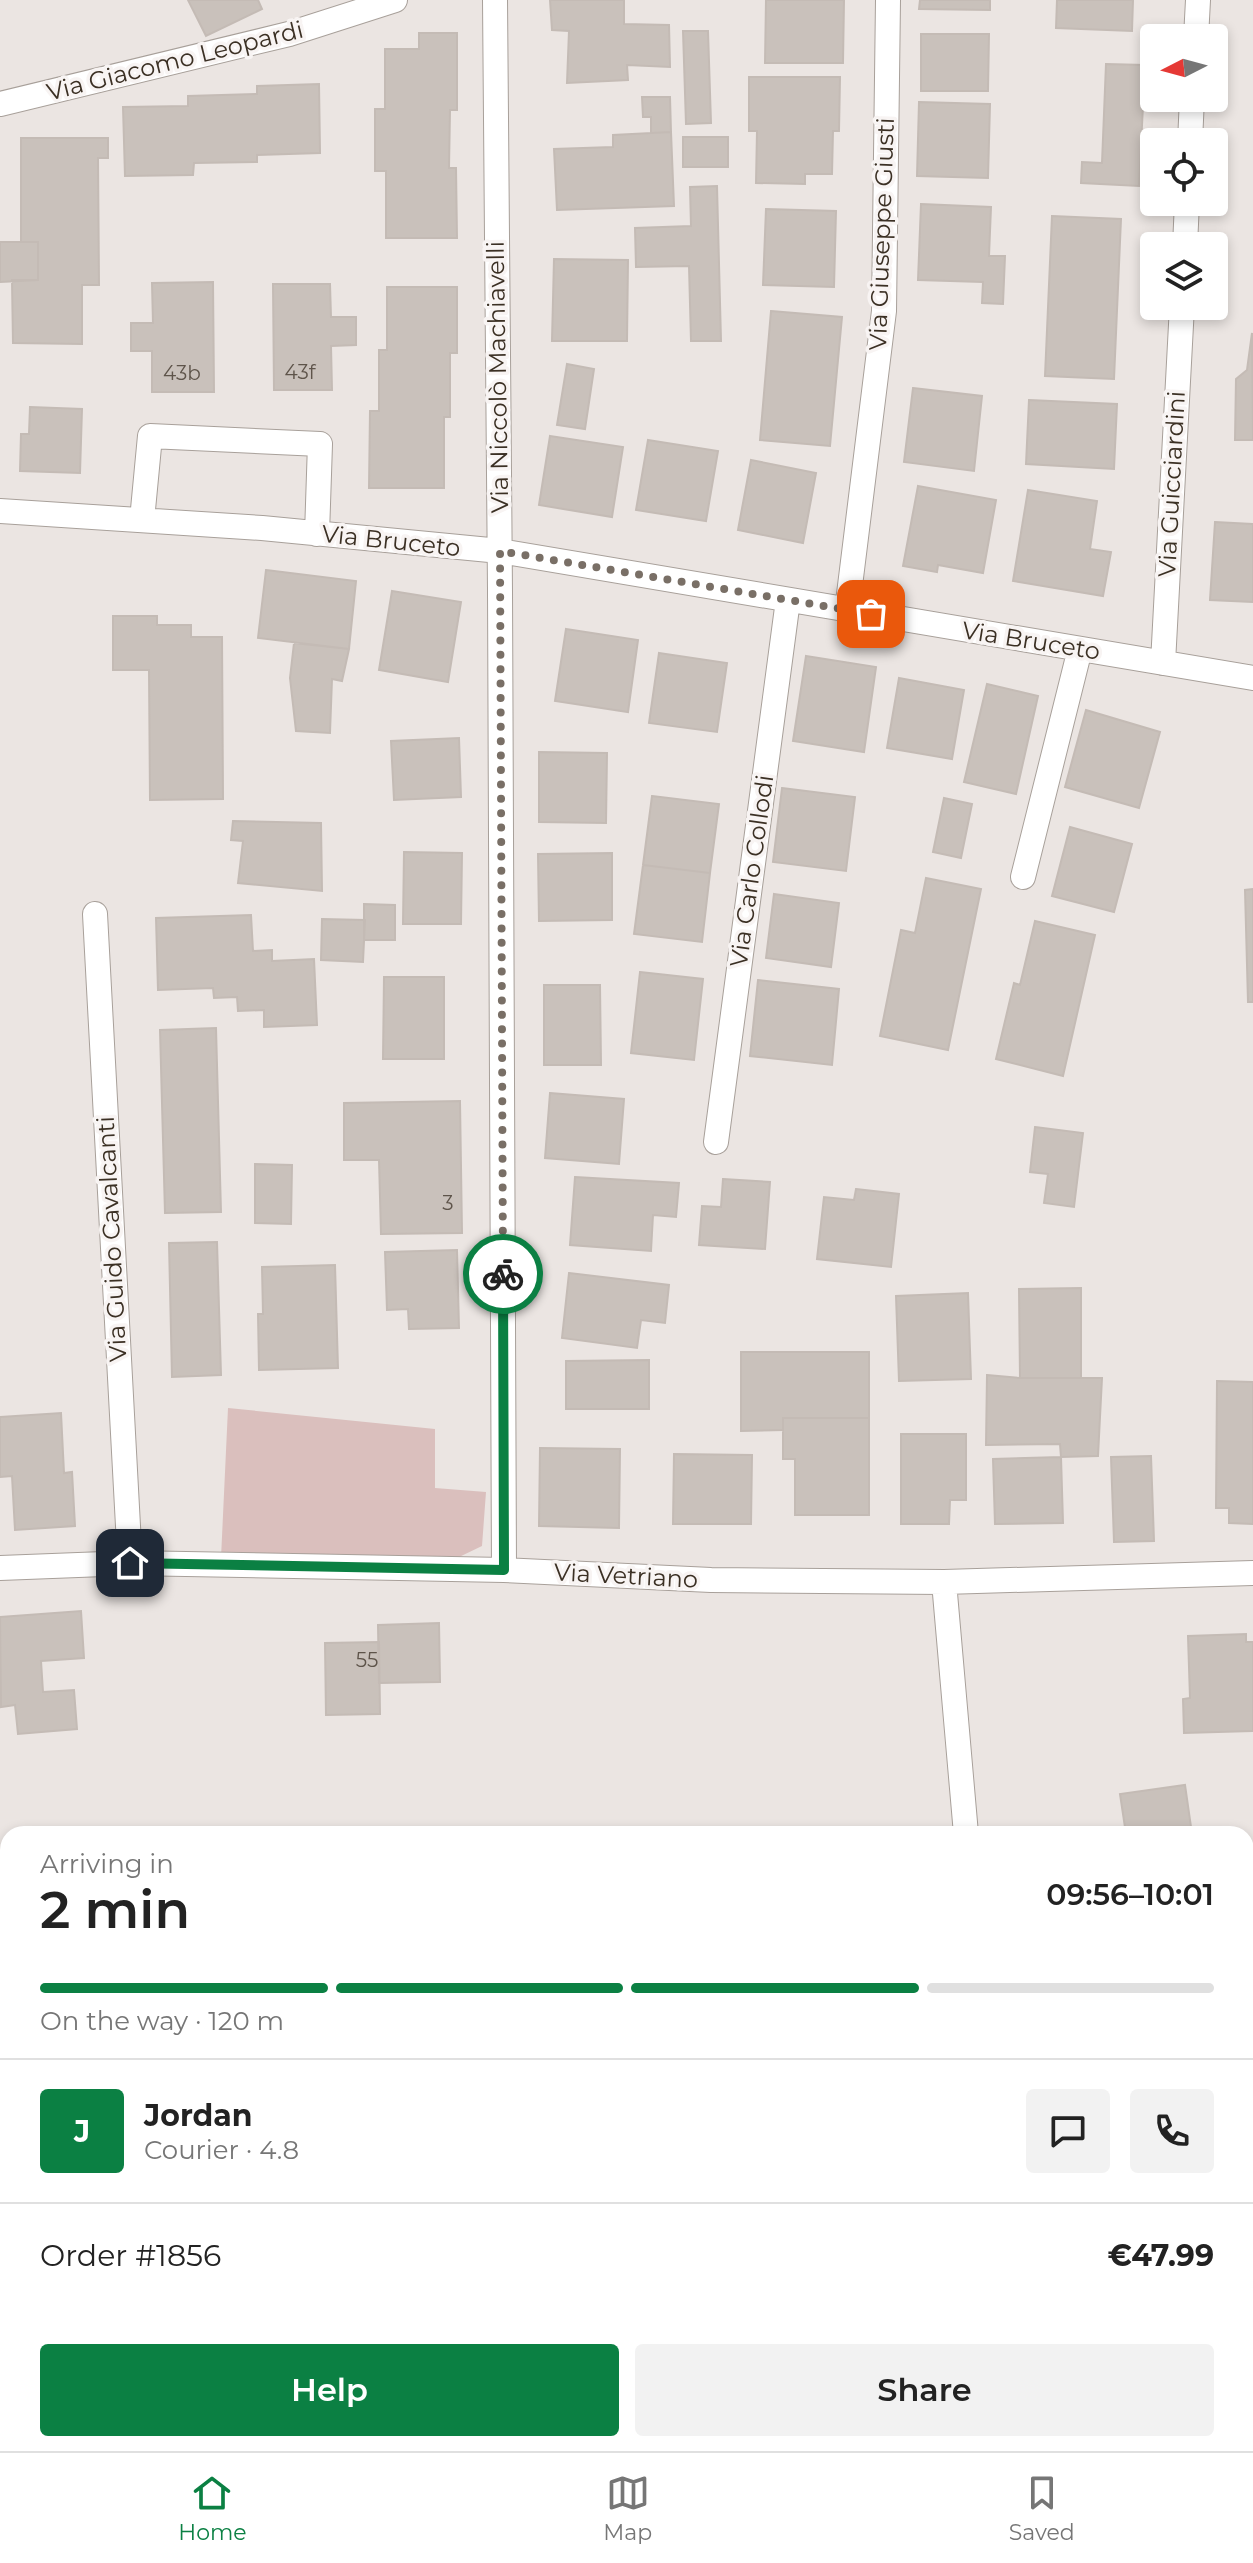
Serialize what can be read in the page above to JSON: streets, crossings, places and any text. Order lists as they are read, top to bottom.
{
  "streets": {
    "street": [
      "Via Giacomo Leopardi",
      "Via Giuseppe Giusti",
      "Via Niccolò Machiavelli",
      "Via Guicciardini",
      "Via Bruceto",
      "Via Carlo Collodi",
      "Via Guido Cavalcanti",
      "Via Vetriano"
    ]
  },
  "crossings": [
    ["Via Giuseppe Giusti", "Via Bruceto"],
    ["Via Niccolò Machiavelli", "Via Bruceto"],
    ["Via Niccolò Machiavelli", "Via Vetriano"],
    ["Via Guicciardini", "Via Bruceto"],
    ["Via Bruceto", "Via Carlo Collodi"],
    ["Via Guido Cavalcanti", "Via Vetriano"]
  ],
  "house_numbers": [
    "43f",
    "43b",
    "3",
    "55"
  ],
  "north": "left",
  "page": {
    "heading": ["2 min", "Arriving in", "09:56–10:01"],
    "panel": [
      "Jordan",
      "Courier · 4.8",
      "Order #1856",
      "€47.99"
    ],
    "bar": "On the way · 120 m",
    "round": "J",
    "buttons": ["Help", "Share"],
    "tabs": ["Home", "Map", "Saved"]
  }
}
